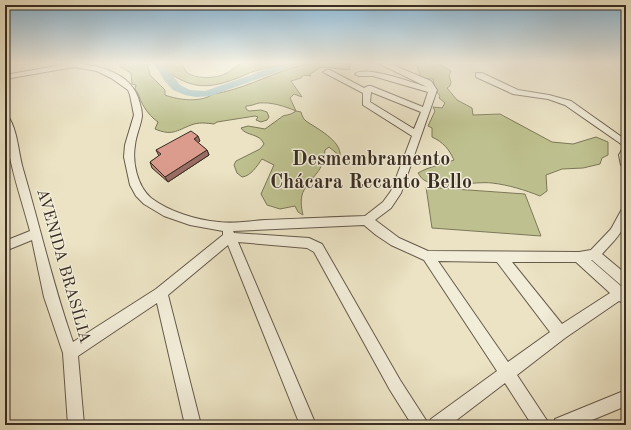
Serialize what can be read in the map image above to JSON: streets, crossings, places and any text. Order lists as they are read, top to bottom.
{
  "streets": {
    "street": ["AVENIDA BRASÍLIA"]
  },
  "districts": ["Desmembramento Chácara Recanto Bello"]
}
